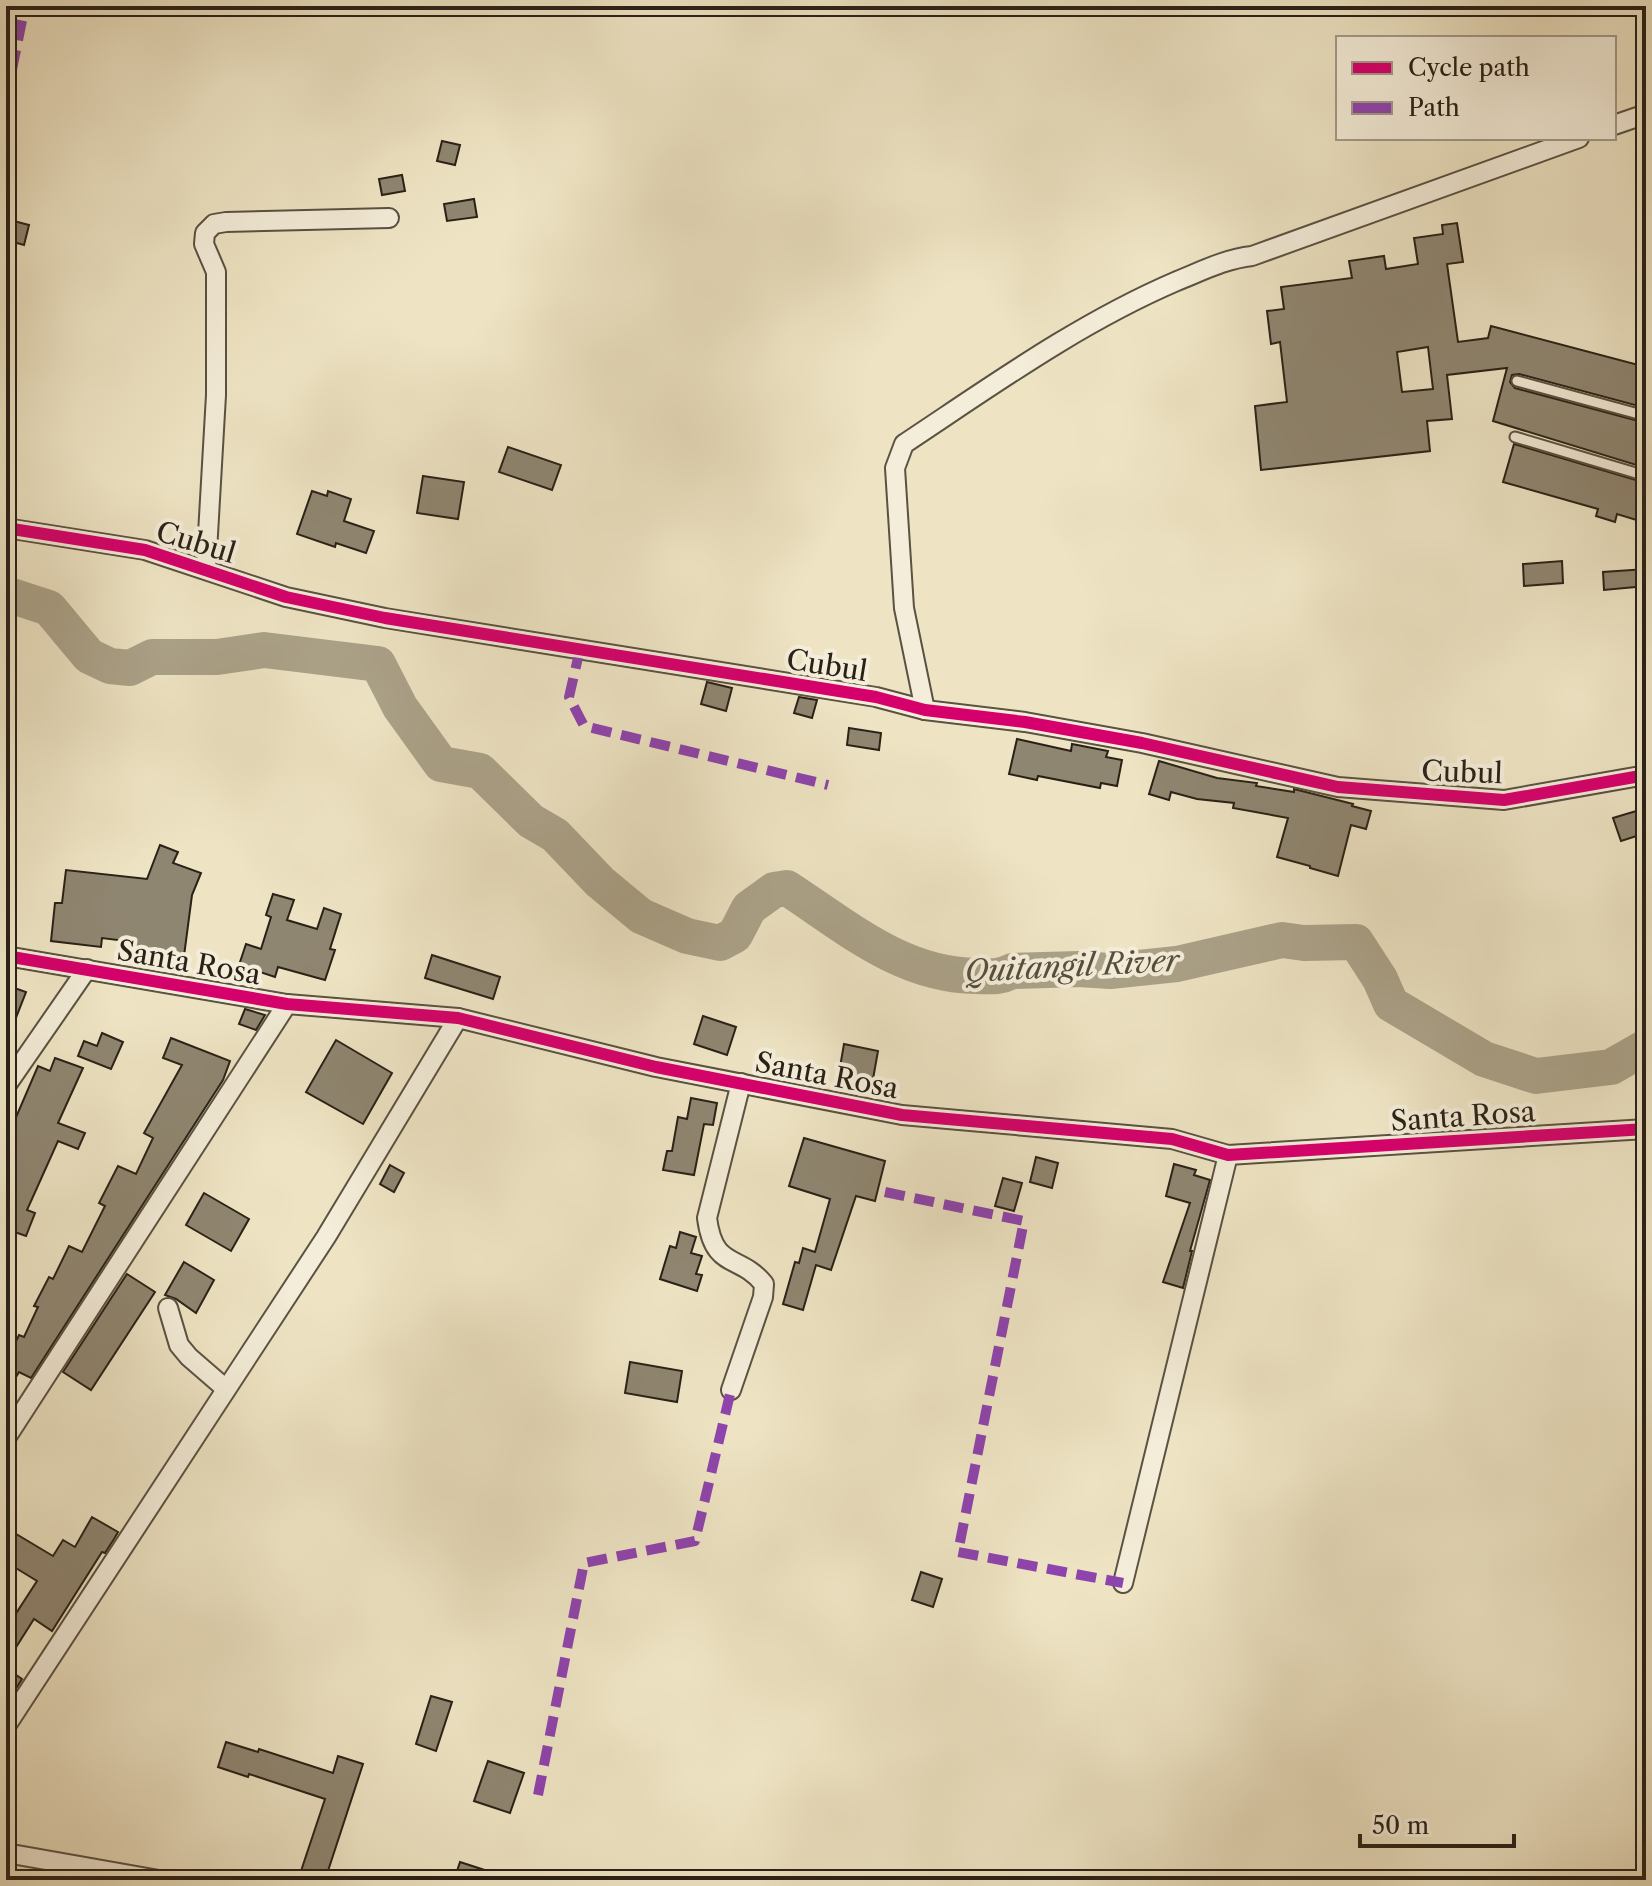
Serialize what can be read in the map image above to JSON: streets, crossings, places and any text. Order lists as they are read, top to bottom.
{
  "streets": {
    "street": ["Cubul", "Santa Rosa"]
  },
  "water": ["Quitangil River"],
  "legend": ["Cycle path", "Path"],
  "scale_bar": "50 m"
}
